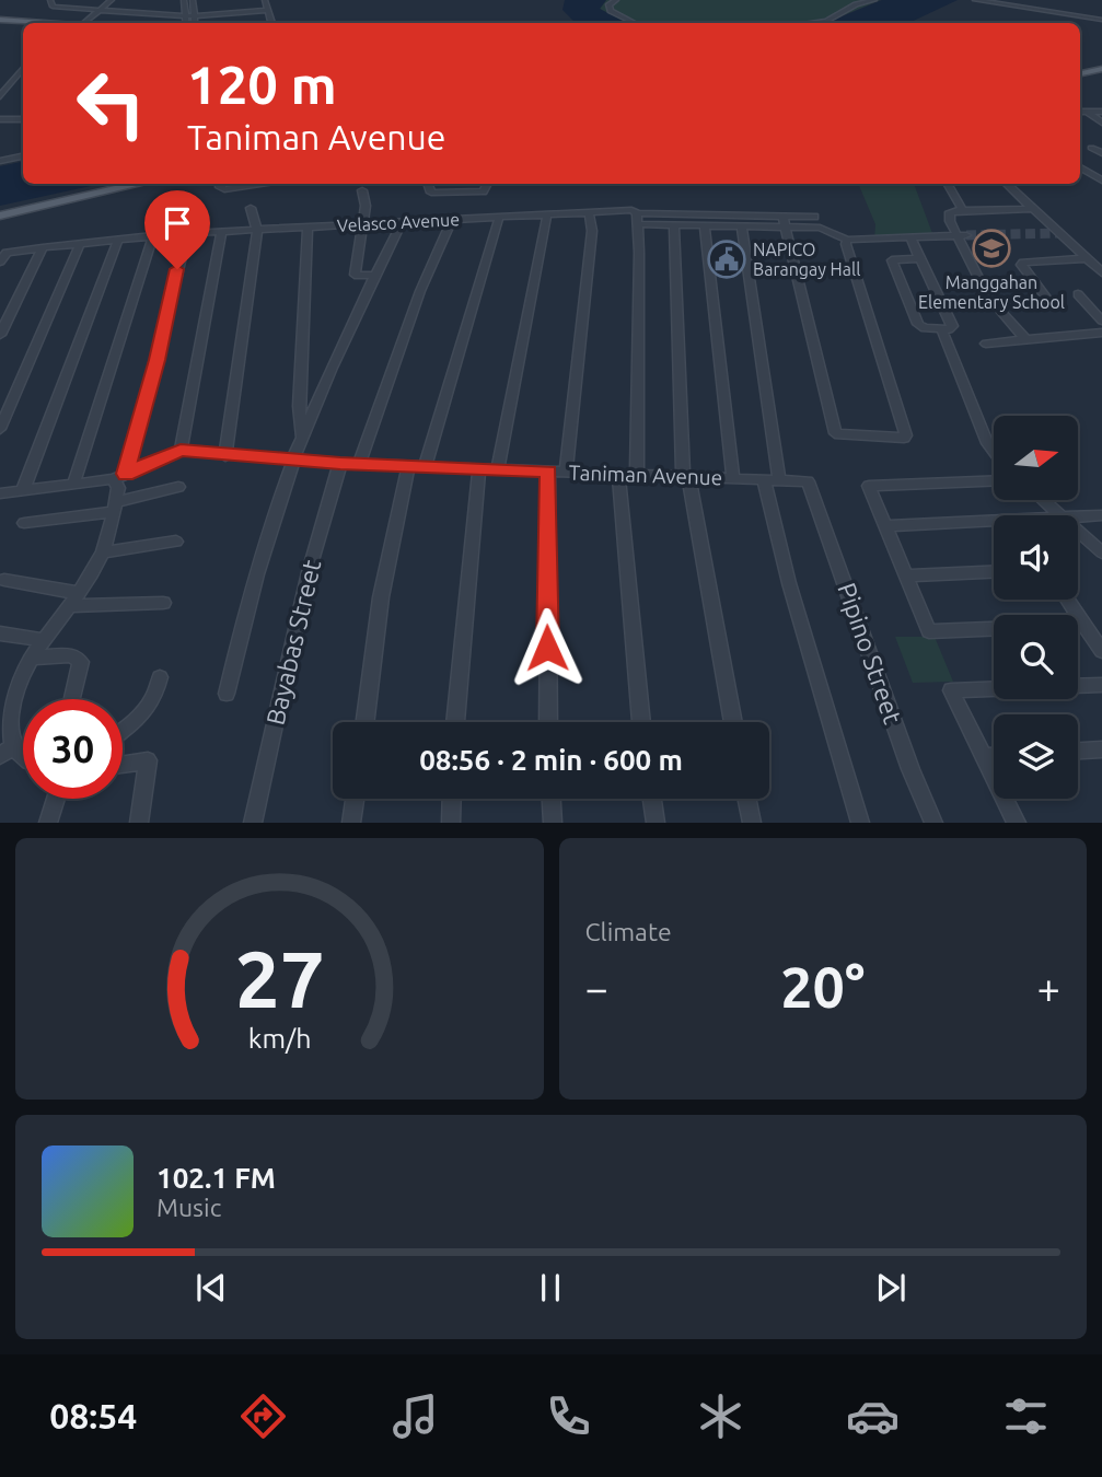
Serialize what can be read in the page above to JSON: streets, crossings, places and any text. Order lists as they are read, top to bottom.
{
  "streets": {
    "street": [
      "Velasco Avenue",
      "Taniman Avenue",
      "Bayabas Street",
      "Pipino Street"
    ]
  },
  "crossings": [
    ["Taniman Avenue", "Bayabas Street"],
    ["Taniman Avenue", "Pipino Street"]
  ],
  "places": {
    "school or university": ["Manggahan Elementary School"],
    "public building": ["NAPICO Barangay Hall"]
  },
  "north": "right",
  "page": {
    "turn": ["120 m", "Taniman Avenue"],
    "limit": "30",
    "trip": "08:56 · 2 min · 600 m",
    "tile": "Climate",
    "heat": ["−", "20°", "+"],
    "song": ["102.1 FM", "Music"],
    "tabs": "08:54",
    "gauge": ["27", "km/h"]
  }
}
